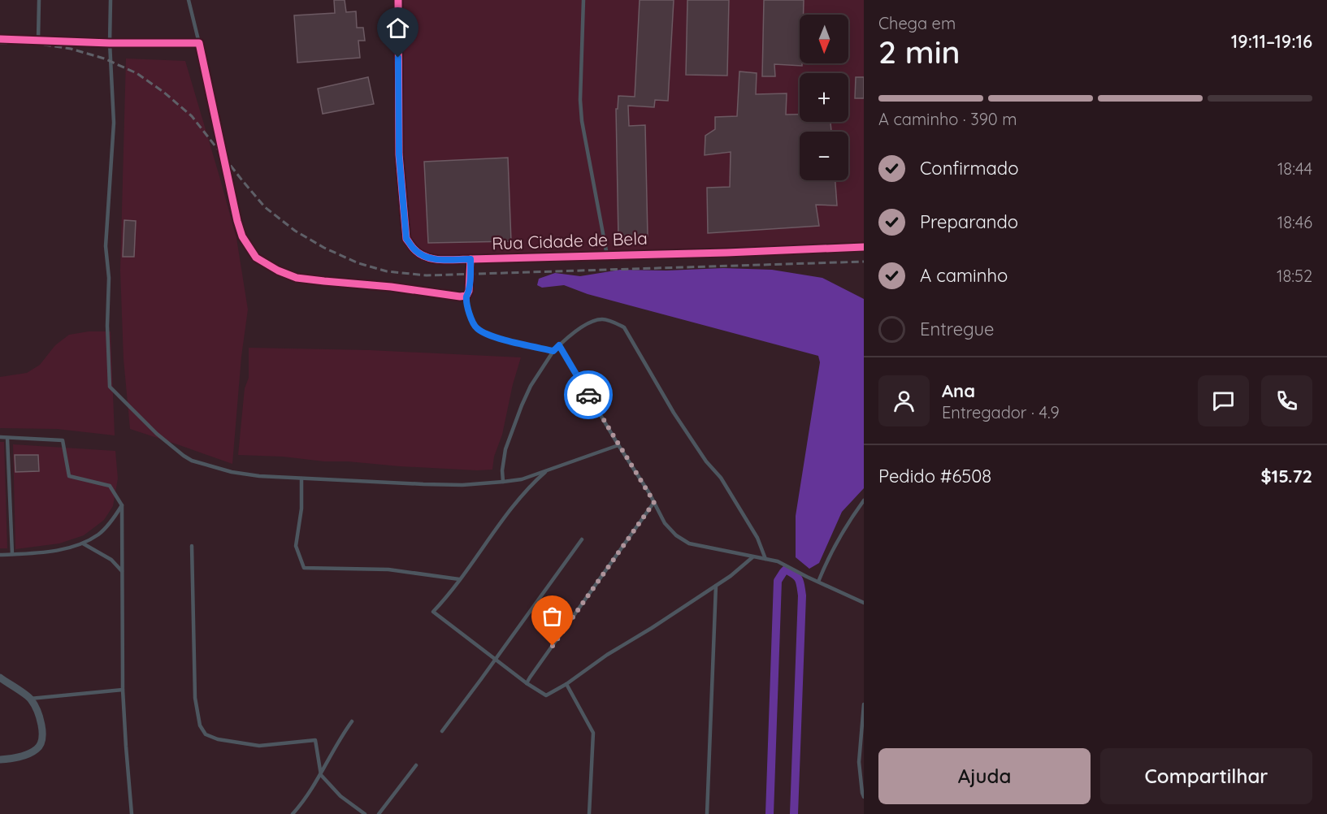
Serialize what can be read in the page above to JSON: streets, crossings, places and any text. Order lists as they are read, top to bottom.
{
  "streets": {
    "street": ["Rua Cidade de Bela"]
  },
  "north": "bottom",
  "page": {
    "heading": ["2 min", "Chega em", "19:11–19:16"],
    "panel": [
      "Ana",
      "Entregador · 4.9",
      "Pedido #6508",
      "$15.72"
    ],
    "map_buttons": ["+", "−"],
    "bar": "A caminho · 390 m",
    "list": [
      ["Confirmado", "18:44"],
      ["Preparando", "18:46"],
      ["A caminho", "18:52"],
      "Entregue"
    ],
    "buttons": ["Ajuda", "Compartilhar"]
  }
}
